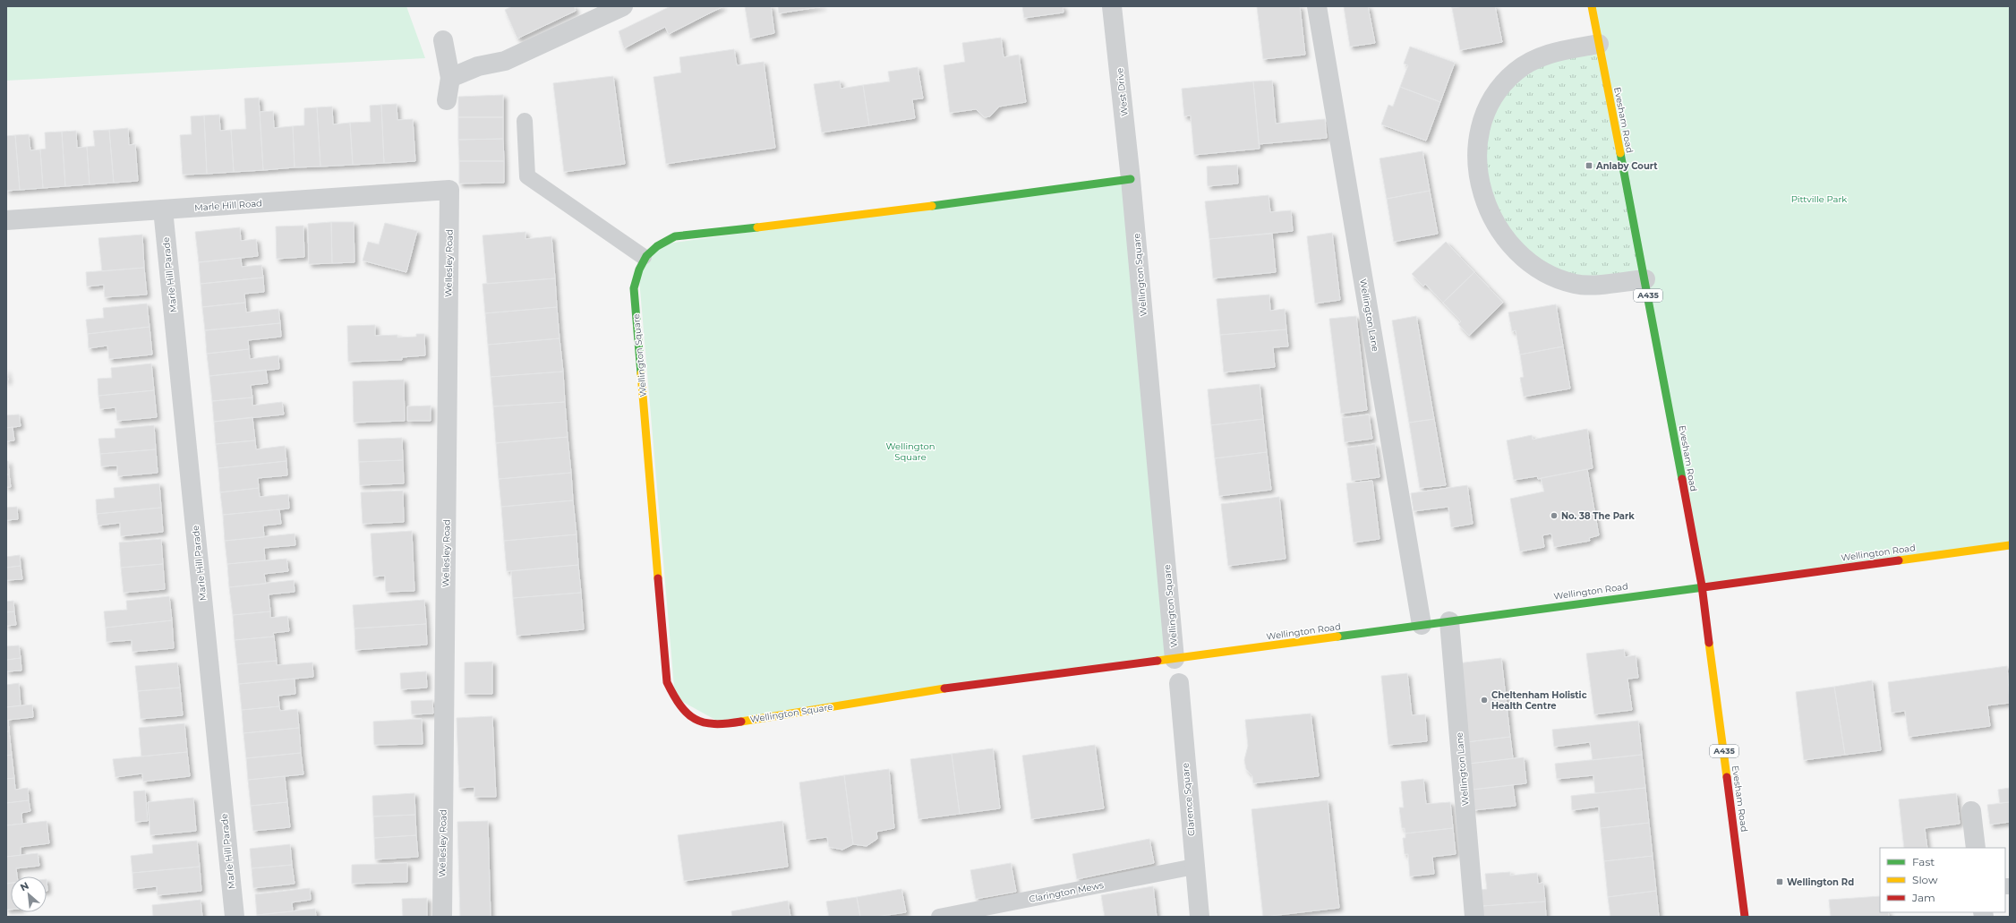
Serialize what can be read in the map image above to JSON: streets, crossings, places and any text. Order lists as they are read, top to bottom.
{
  "streets": {
    "street": [
      "West Drive",
      "Evesham Road",
      "Marle Hill Road",
      "Wellesley Road",
      "Marle Hill Parade",
      "Wellington Square",
      "A435",
      "Wellington Lane",
      "Wellington Road",
      "Clarence Square"
    ],
    "lane": ["Clarington Mews"]
  },
  "crossings": [
    ["West Drive", "Wellington Square"],
    ["Evesham Road", "Wellington Road"],
    ["Marle Hill Road", "Wellesley Road"],
    ["Marle Hill Road", "Marle Hill Parade"],
    ["Wellington Square", "Wellington Road"],
    ["Wellington Lane", "Wellington Road"],
    ["Clarence Square", "Clarington Mews"]
  ],
  "parks": ["Pittville Park", "Wellington Square"],
  "places": {
    "transit": ["Anlaby Court", "Wellington Rd"],
    "other": ["No. 38 The Park", "Cheltenham Holistic Health Centre"]
  },
  "legend": ["Fast", "Slow", "Jam"],
  "north": "top left"
}
